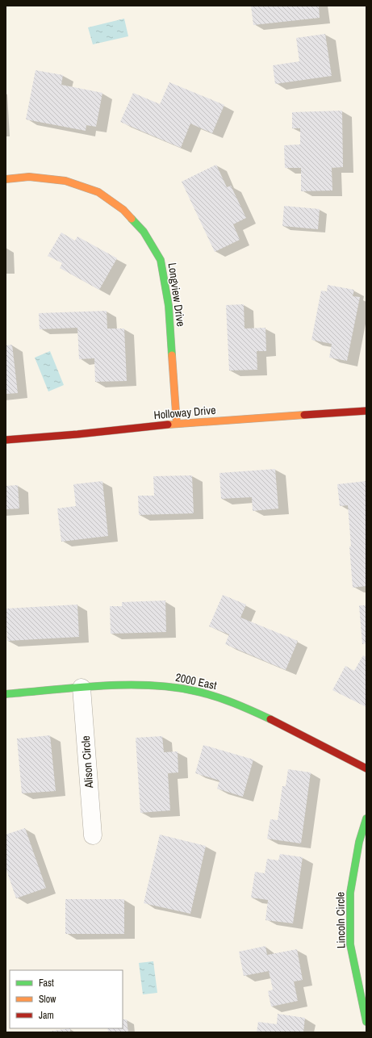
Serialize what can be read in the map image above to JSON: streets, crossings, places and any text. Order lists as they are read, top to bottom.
{
  "streets": {
    "street": [
      "Longview Drive",
      "Holloway Drive",
      "2000 East",
      "Alison Circle",
      "Lincoln Circle"
    ]
  },
  "crossings": [
    ["Longview Drive", "Holloway Drive"],
    ["2000 East", "Alison Circle"]
  ],
  "legend": ["Fast", "Slow", "Jam"]
}
